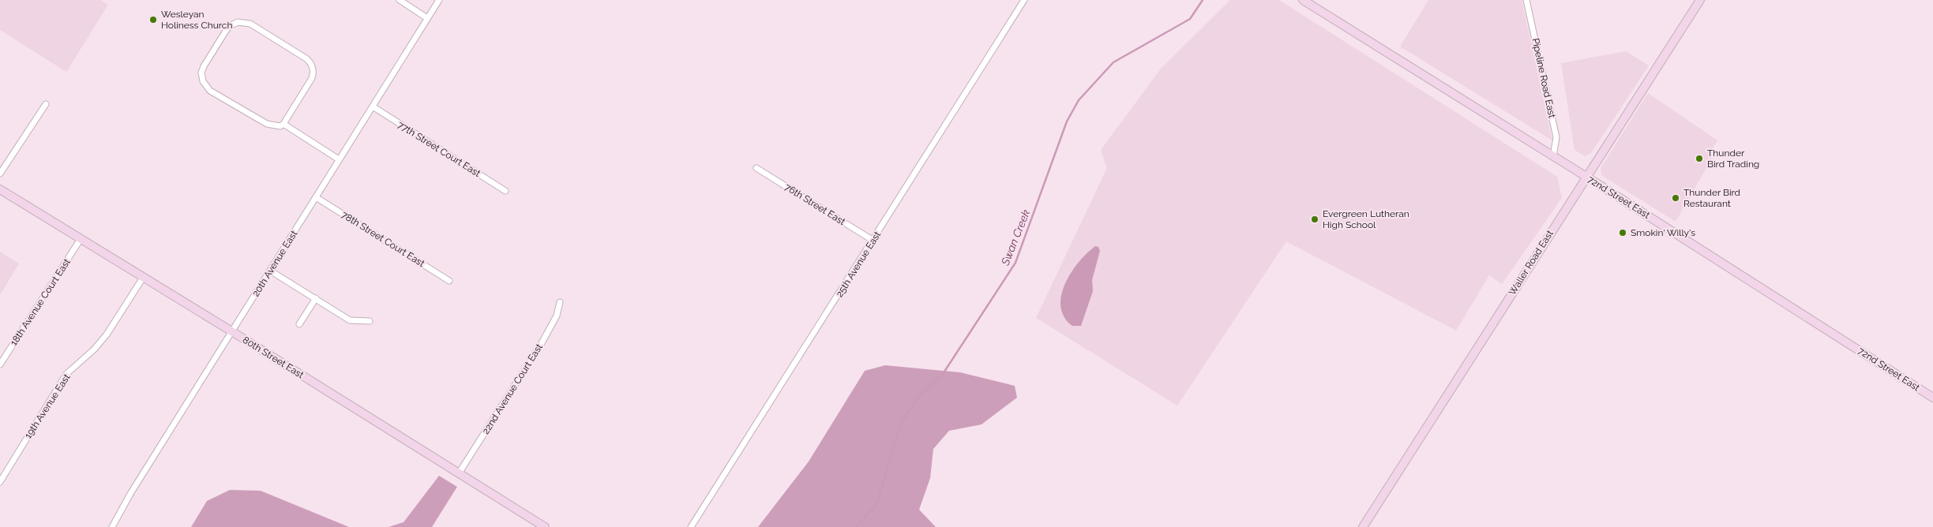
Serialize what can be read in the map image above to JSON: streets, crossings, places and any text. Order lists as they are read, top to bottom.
{
  "streets": {
    "street": [
      "Pipeline Road East",
      "77th Street Court East",
      "72nd Street East",
      "76th Street East",
      "78th Street Court East",
      "Waller Road East",
      "20th Avenue East",
      "25th Avenue East",
      "18th Avenue Court East",
      "80th Street East",
      "22nd Avenue Court East",
      "19th Avenue East"
    ]
  },
  "crossings": [
    ["Pipeline Road East", "72nd Street East"],
    ["77th Street Court East", "20th Avenue East"],
    ["72nd Street East", "Waller Road East"],
    ["76th Street East", "25th Avenue East"],
    ["78th Street Court East", "20th Avenue East"],
    ["20th Avenue East", "80th Street East"],
    ["18th Avenue Court East", "80th Street East"],
    ["80th Street East", "22nd Avenue Court East"],
    ["80th Street East", "19th Avenue East"]
  ],
  "water": ["Swan Creek"],
  "places": [
    "Wesleyan Holiness Church",
    "Thunder Bird Trading",
    "Thunder Bird Restaurant",
    "Evergreen Lutheran High School",
    "Smokin' Willy's"
  ]
}
